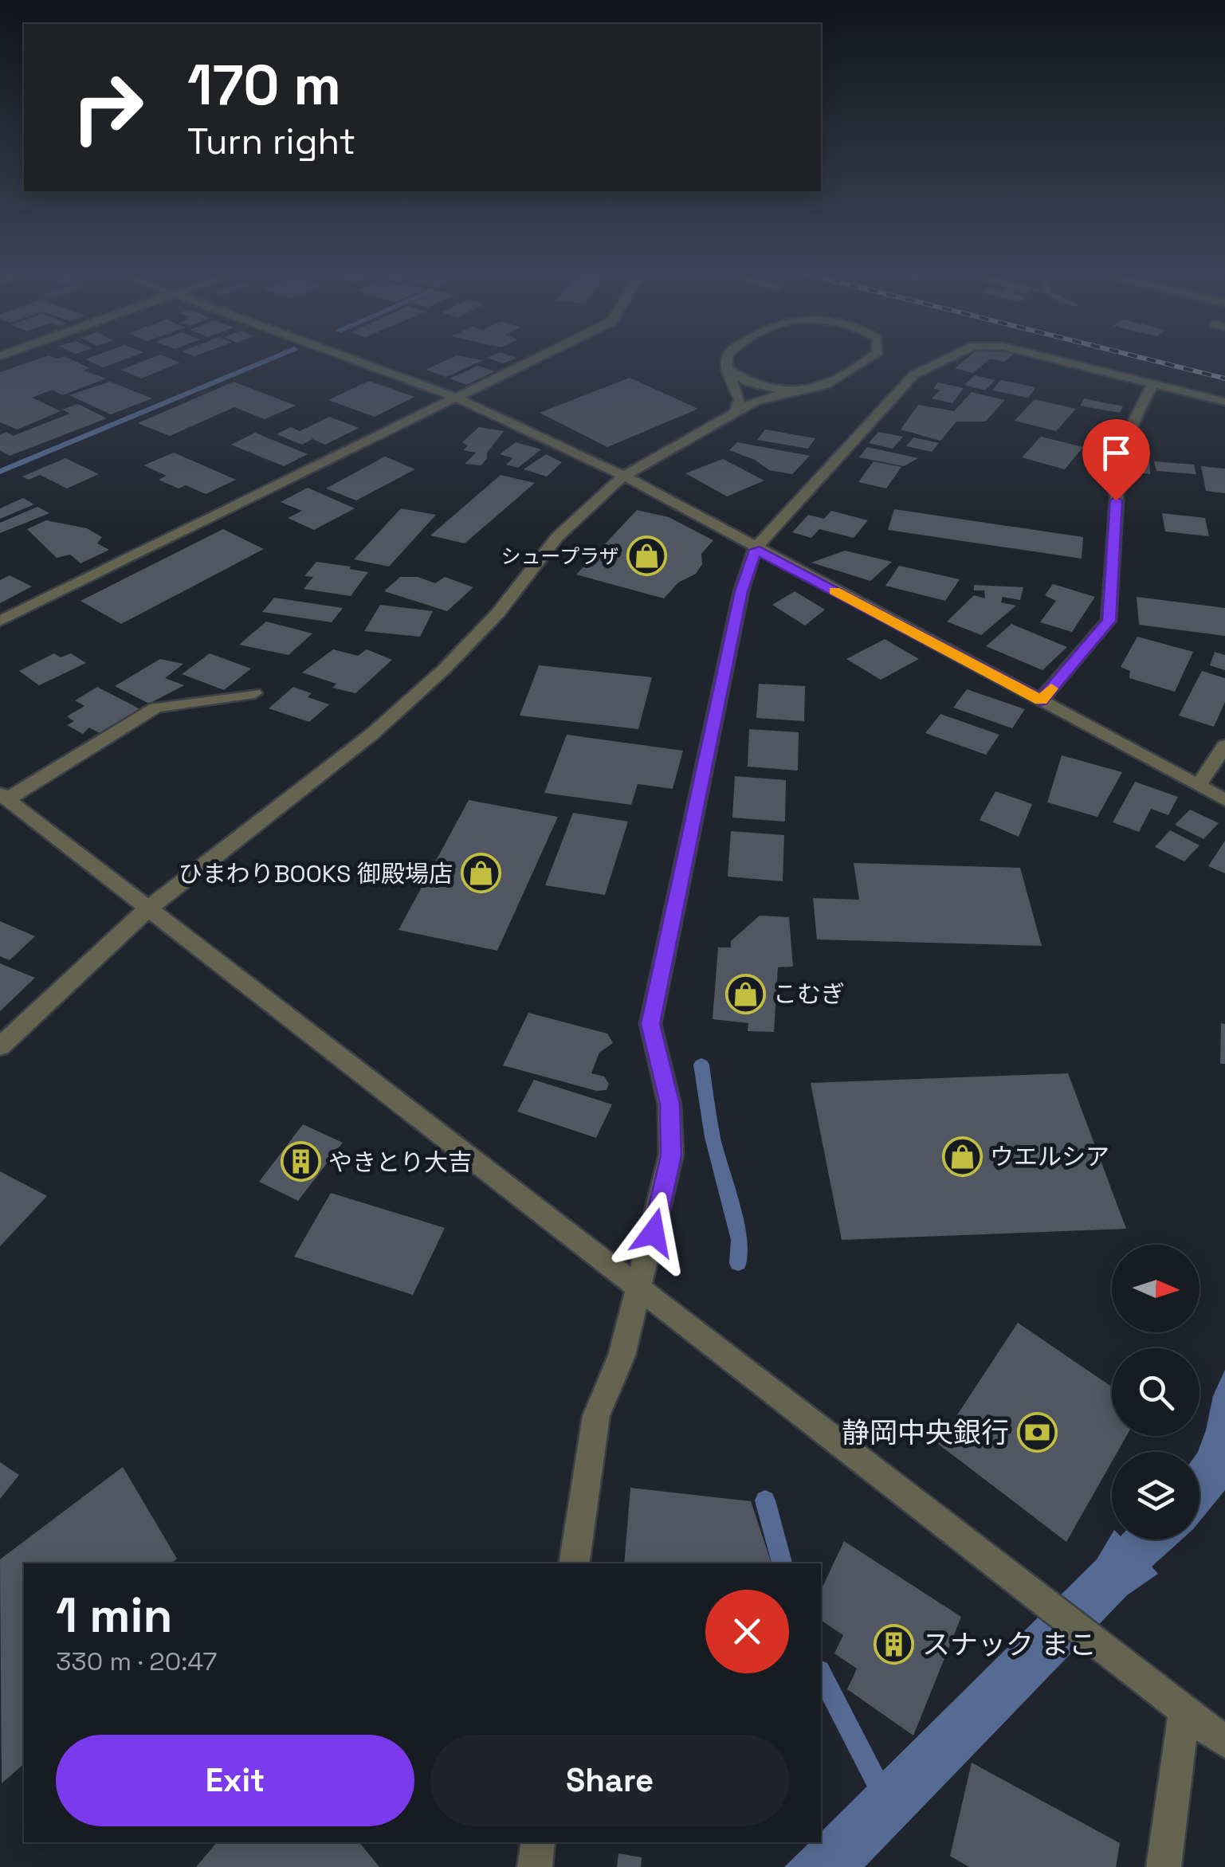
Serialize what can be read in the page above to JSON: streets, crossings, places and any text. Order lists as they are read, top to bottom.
{
  "places": {
    "shop": [
      "シュープラザ",
      "ひまわりBOOKS 御殿場店",
      "こむぎ",
      "ウエルシア"
    ],
    "building": ["やきとり大吉", "スナック まこ"],
    "bank": ["静岡中央銀行"]
  },
  "north": "right",
  "page": {
    "turn": ["170 m", "Turn right"],
    "heading": ["1 min", "330 m · 20:47"],
    "buttons": ["Exit", "Share"]
  }
}
